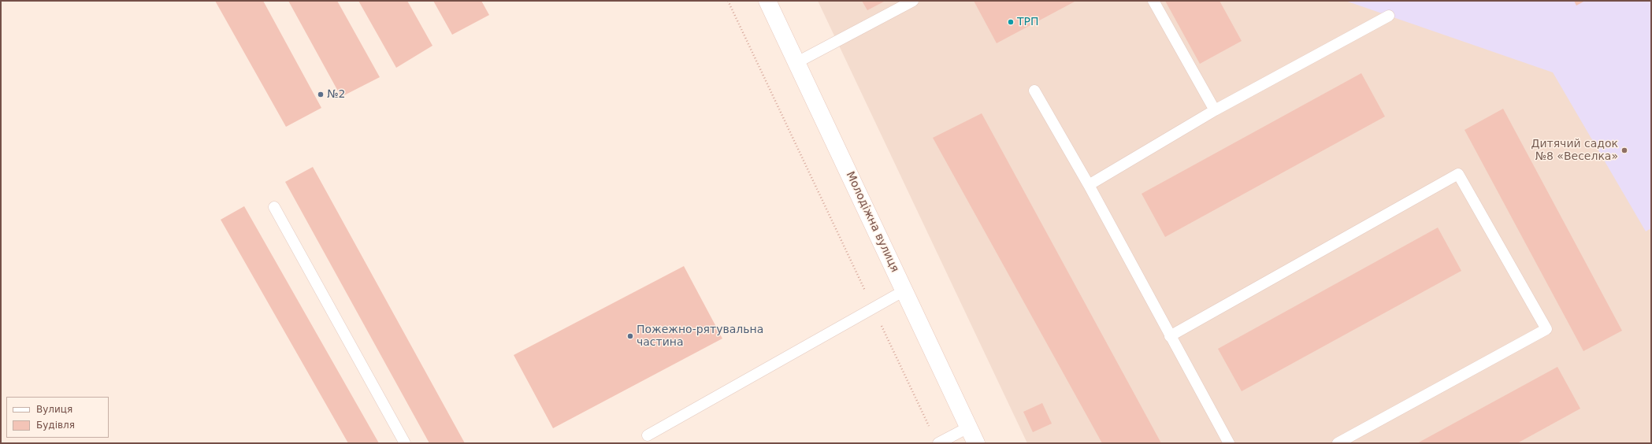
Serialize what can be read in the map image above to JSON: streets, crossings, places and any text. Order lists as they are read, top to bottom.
{
  "streets": {
    "street": ["Молодіжна вулиця"]
  },
  "places": [
    "ТРП",
    "№2",
    "Дитячий садок №8 «Веселка»",
    "Пожежно-рятувальна частина"
  ],
  "legend": ["Вулиця", "Будівля"]
}
